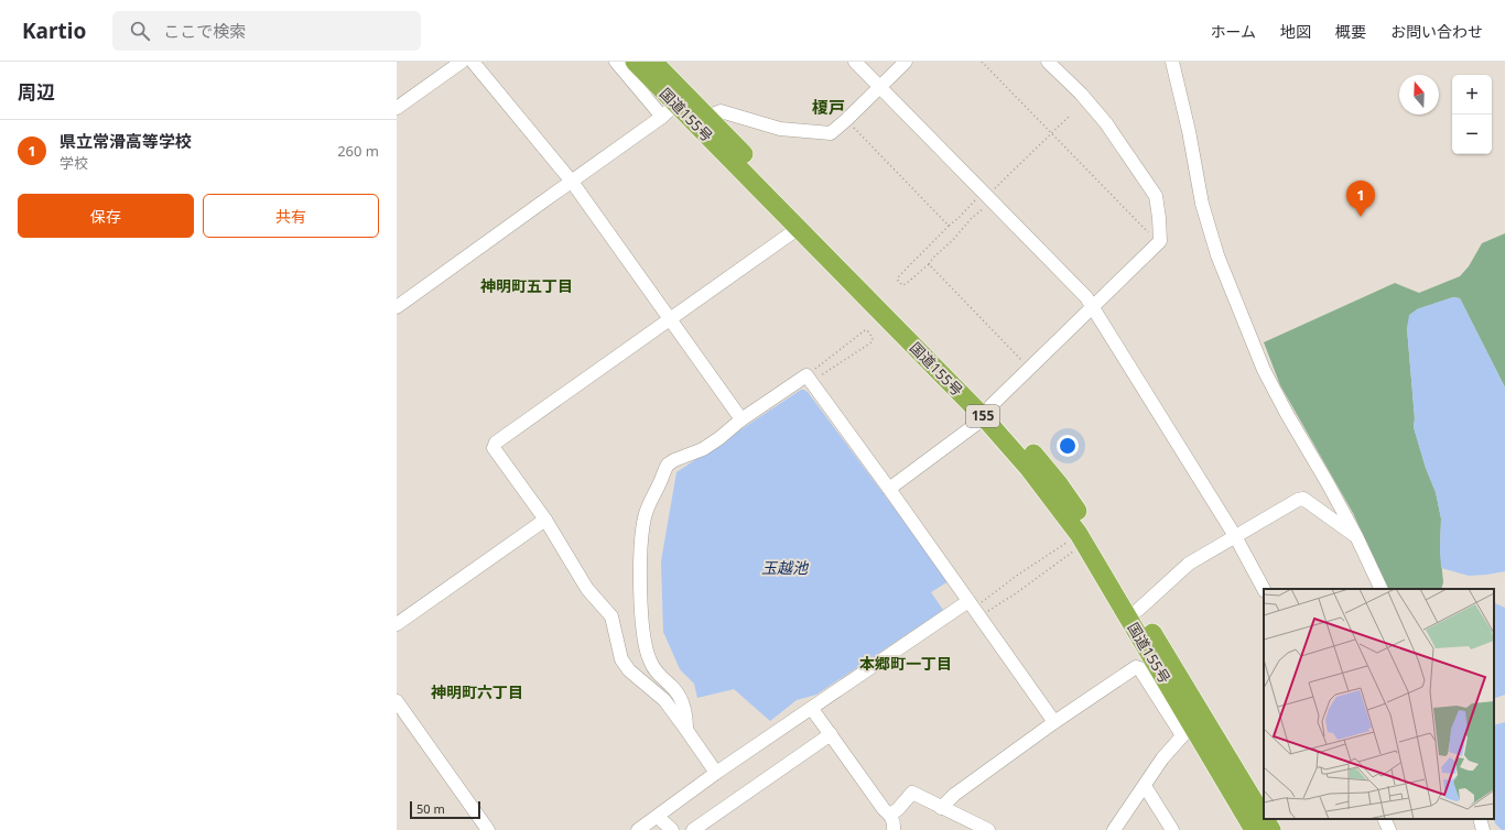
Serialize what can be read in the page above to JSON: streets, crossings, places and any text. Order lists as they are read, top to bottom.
{
  "streets": {
    "highway": ["国道155号", "155"]
  },
  "districts": [
    "榎戸",
    "神明町五丁目",
    "本郷町一丁目",
    "神明町六丁目"
  ],
  "water": ["玉越池"],
  "scale_bar": "50 m",
  "north": "top",
  "page": {
    "header": "Kartio",
    "search": "ここで検索",
    "nav": [
      "ホーム",
      "地図",
      "概要",
      "お問い合わせ"
    ],
    "heading": "周辺",
    "map_buttons": ["+", "−"],
    "list": [
      {
        "mark": "1",
        "name": "県立常滑高等学校",
        "note": "学校",
        "value": "260 m"
      }
    ],
    "buttons": ["保存", "共有"],
    "pins": "1",
    "scale": "50 m"
  }
}
